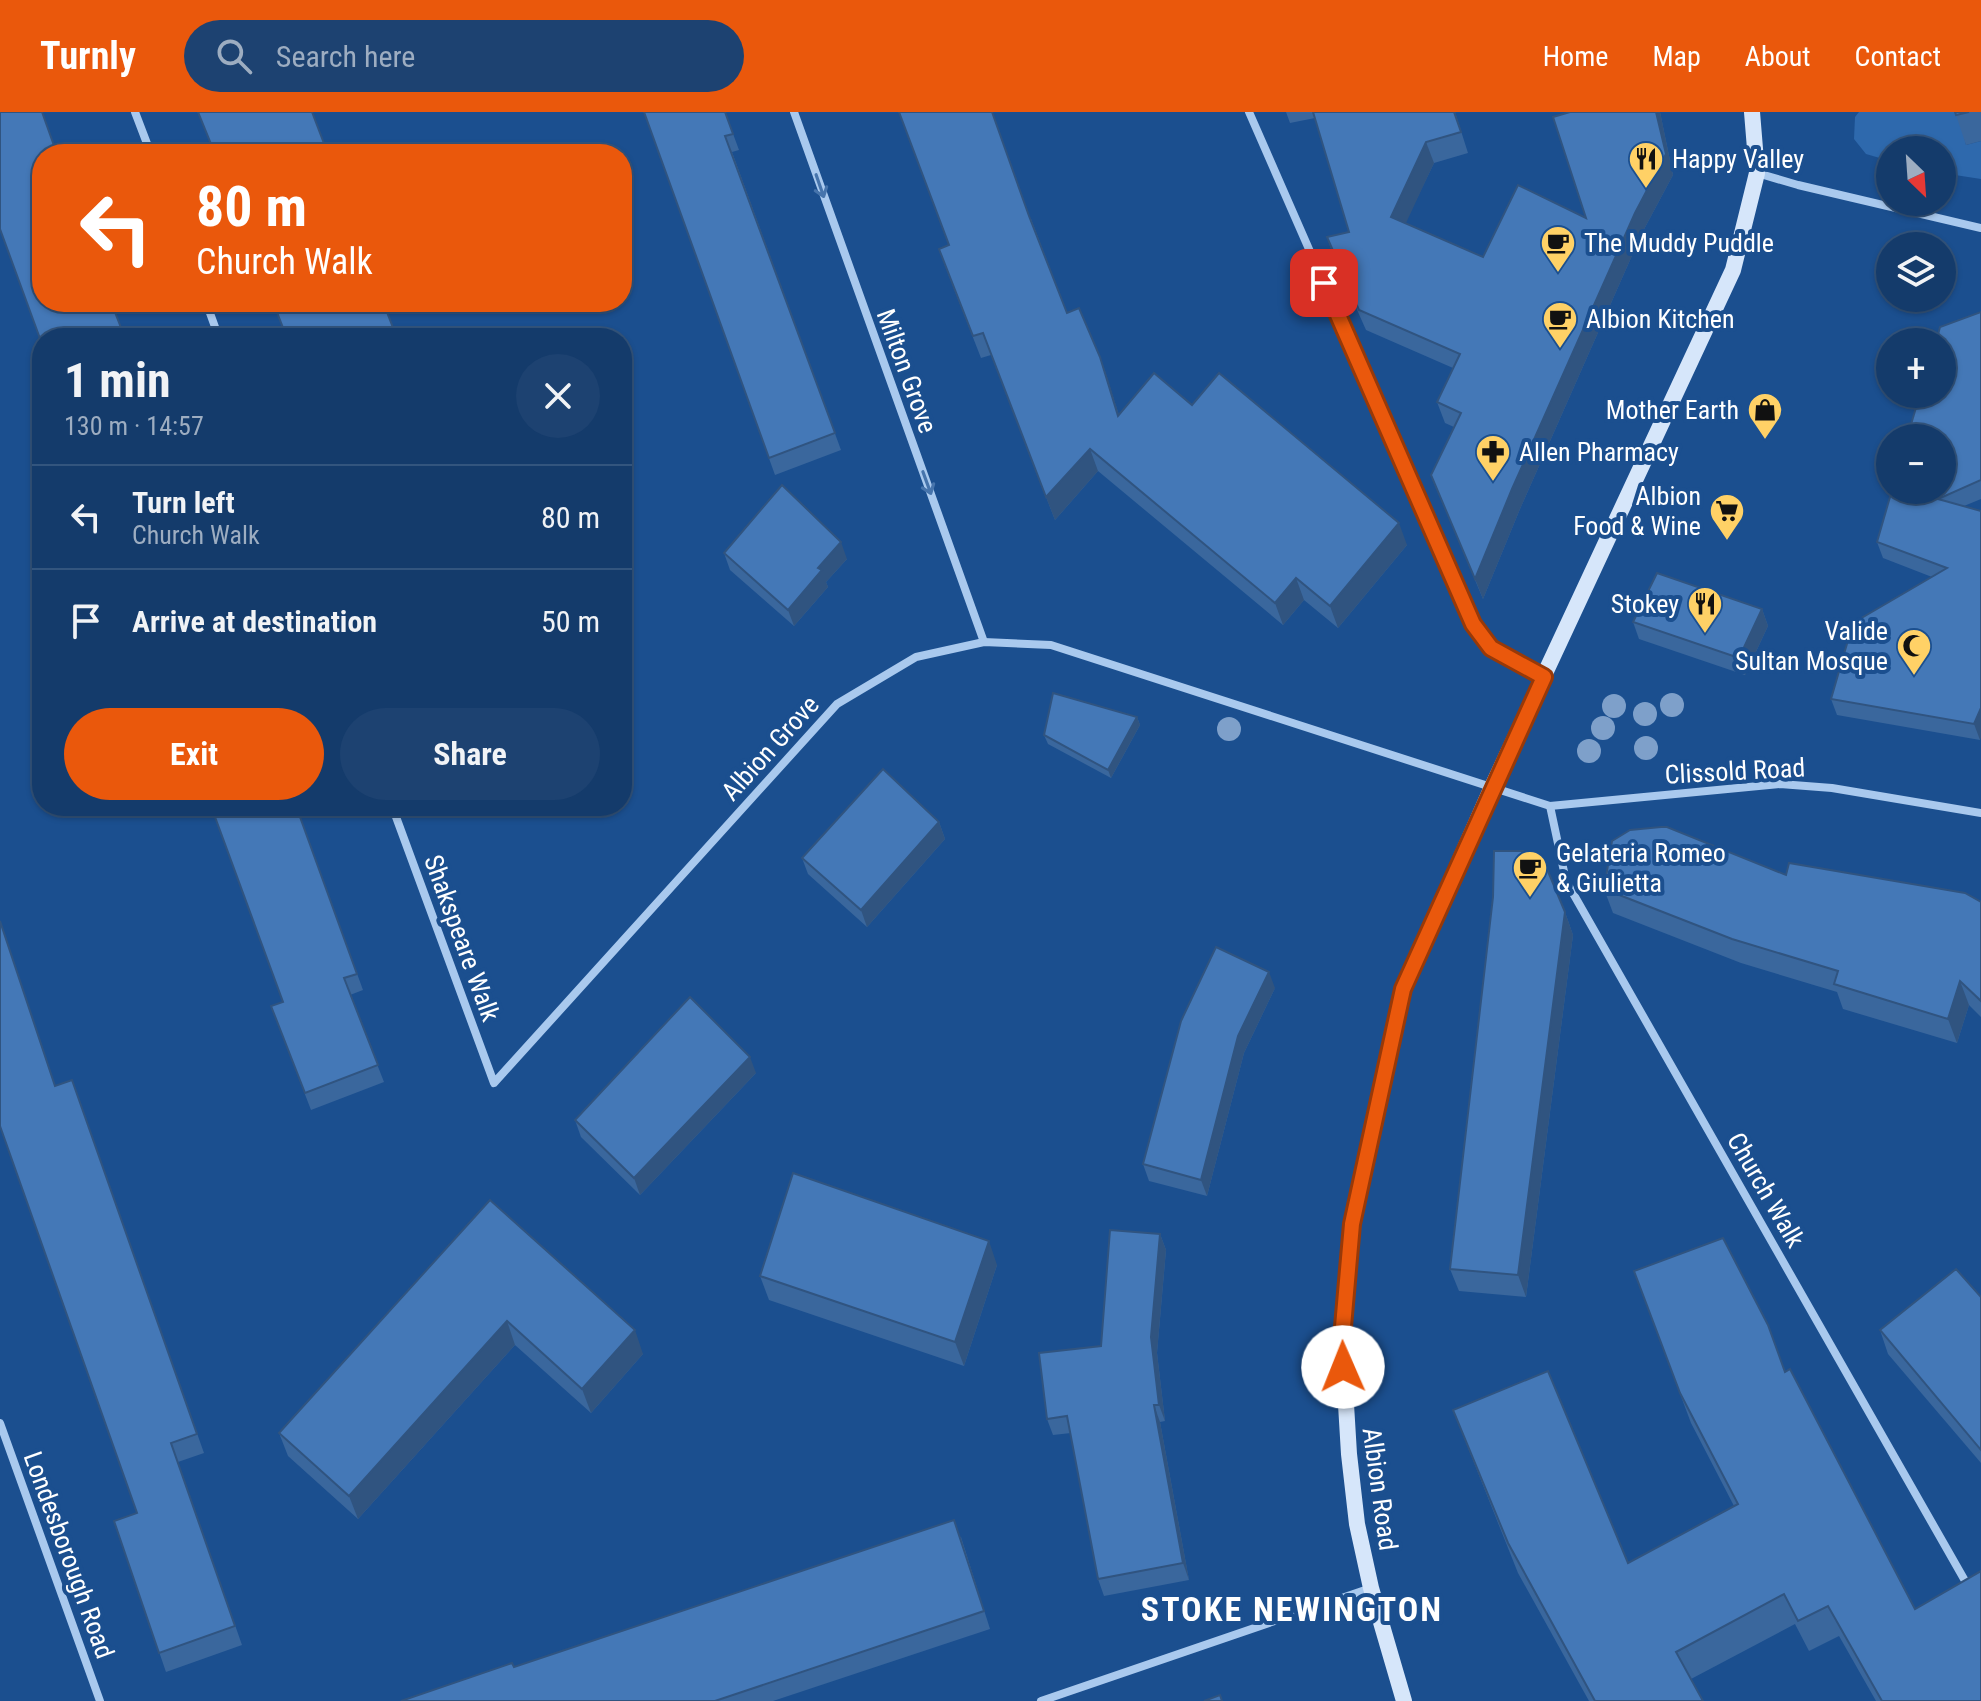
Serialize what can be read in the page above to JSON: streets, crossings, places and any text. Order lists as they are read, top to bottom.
{
  "streets": {
    "main road": ["Albion Road"],
    "street": [
      "Milton Grove",
      "Albion Grove",
      "Clissold Road",
      "Shakspeare Walk",
      "Church Walk",
      "Londesborough Road"
    ]
  },
  "crossings": [
    ["Milton Grove", "Albion Grove"],
    ["Albion Grove", "Clissold Road"],
    ["Albion Grove", "Shakspeare Walk"],
    ["Albion Grove", "Albion Road"],
    ["Clissold Road", "Church Walk"],
    ["Clissold Road", "Albion Road"]
  ],
  "one_way": ["Milton Grove"],
  "districts": ["STOKE NEWINGTON"],
  "places": {
    "restaurant": ["Happy Valley", "Stokey"],
    "cafe": ["The Muddy Puddle", "Albion Kitchen", "Gelateria Romeo & Giulietta"],
    "shop": ["Mother Earth"],
    "pharmacy": ["Allen Pharmacy"],
    "supermarket": ["Albion Food & Wine"],
    "mosque": ["Valide Sultan Mosque"]
  },
  "north": "bottom right",
  "page": {
    "header": "Turnly",
    "search": "Search here",
    "nav": [
      "Home",
      "Map",
      "About",
      "Contact"
    ],
    "map_buttons": ["+", "−"],
    "turn": ["80 m", "Church Walk"],
    "heading": ["1 min", "130 m · 14:57"],
    "list": [
      {
        "name": "Turn left",
        "note": "Church Walk",
        "value": "80 m"
      },
      {
        "name": "Arrive at destination",
        "value": "50 m"
      }
    ],
    "buttons": ["Exit", "Share"]
  }
}
